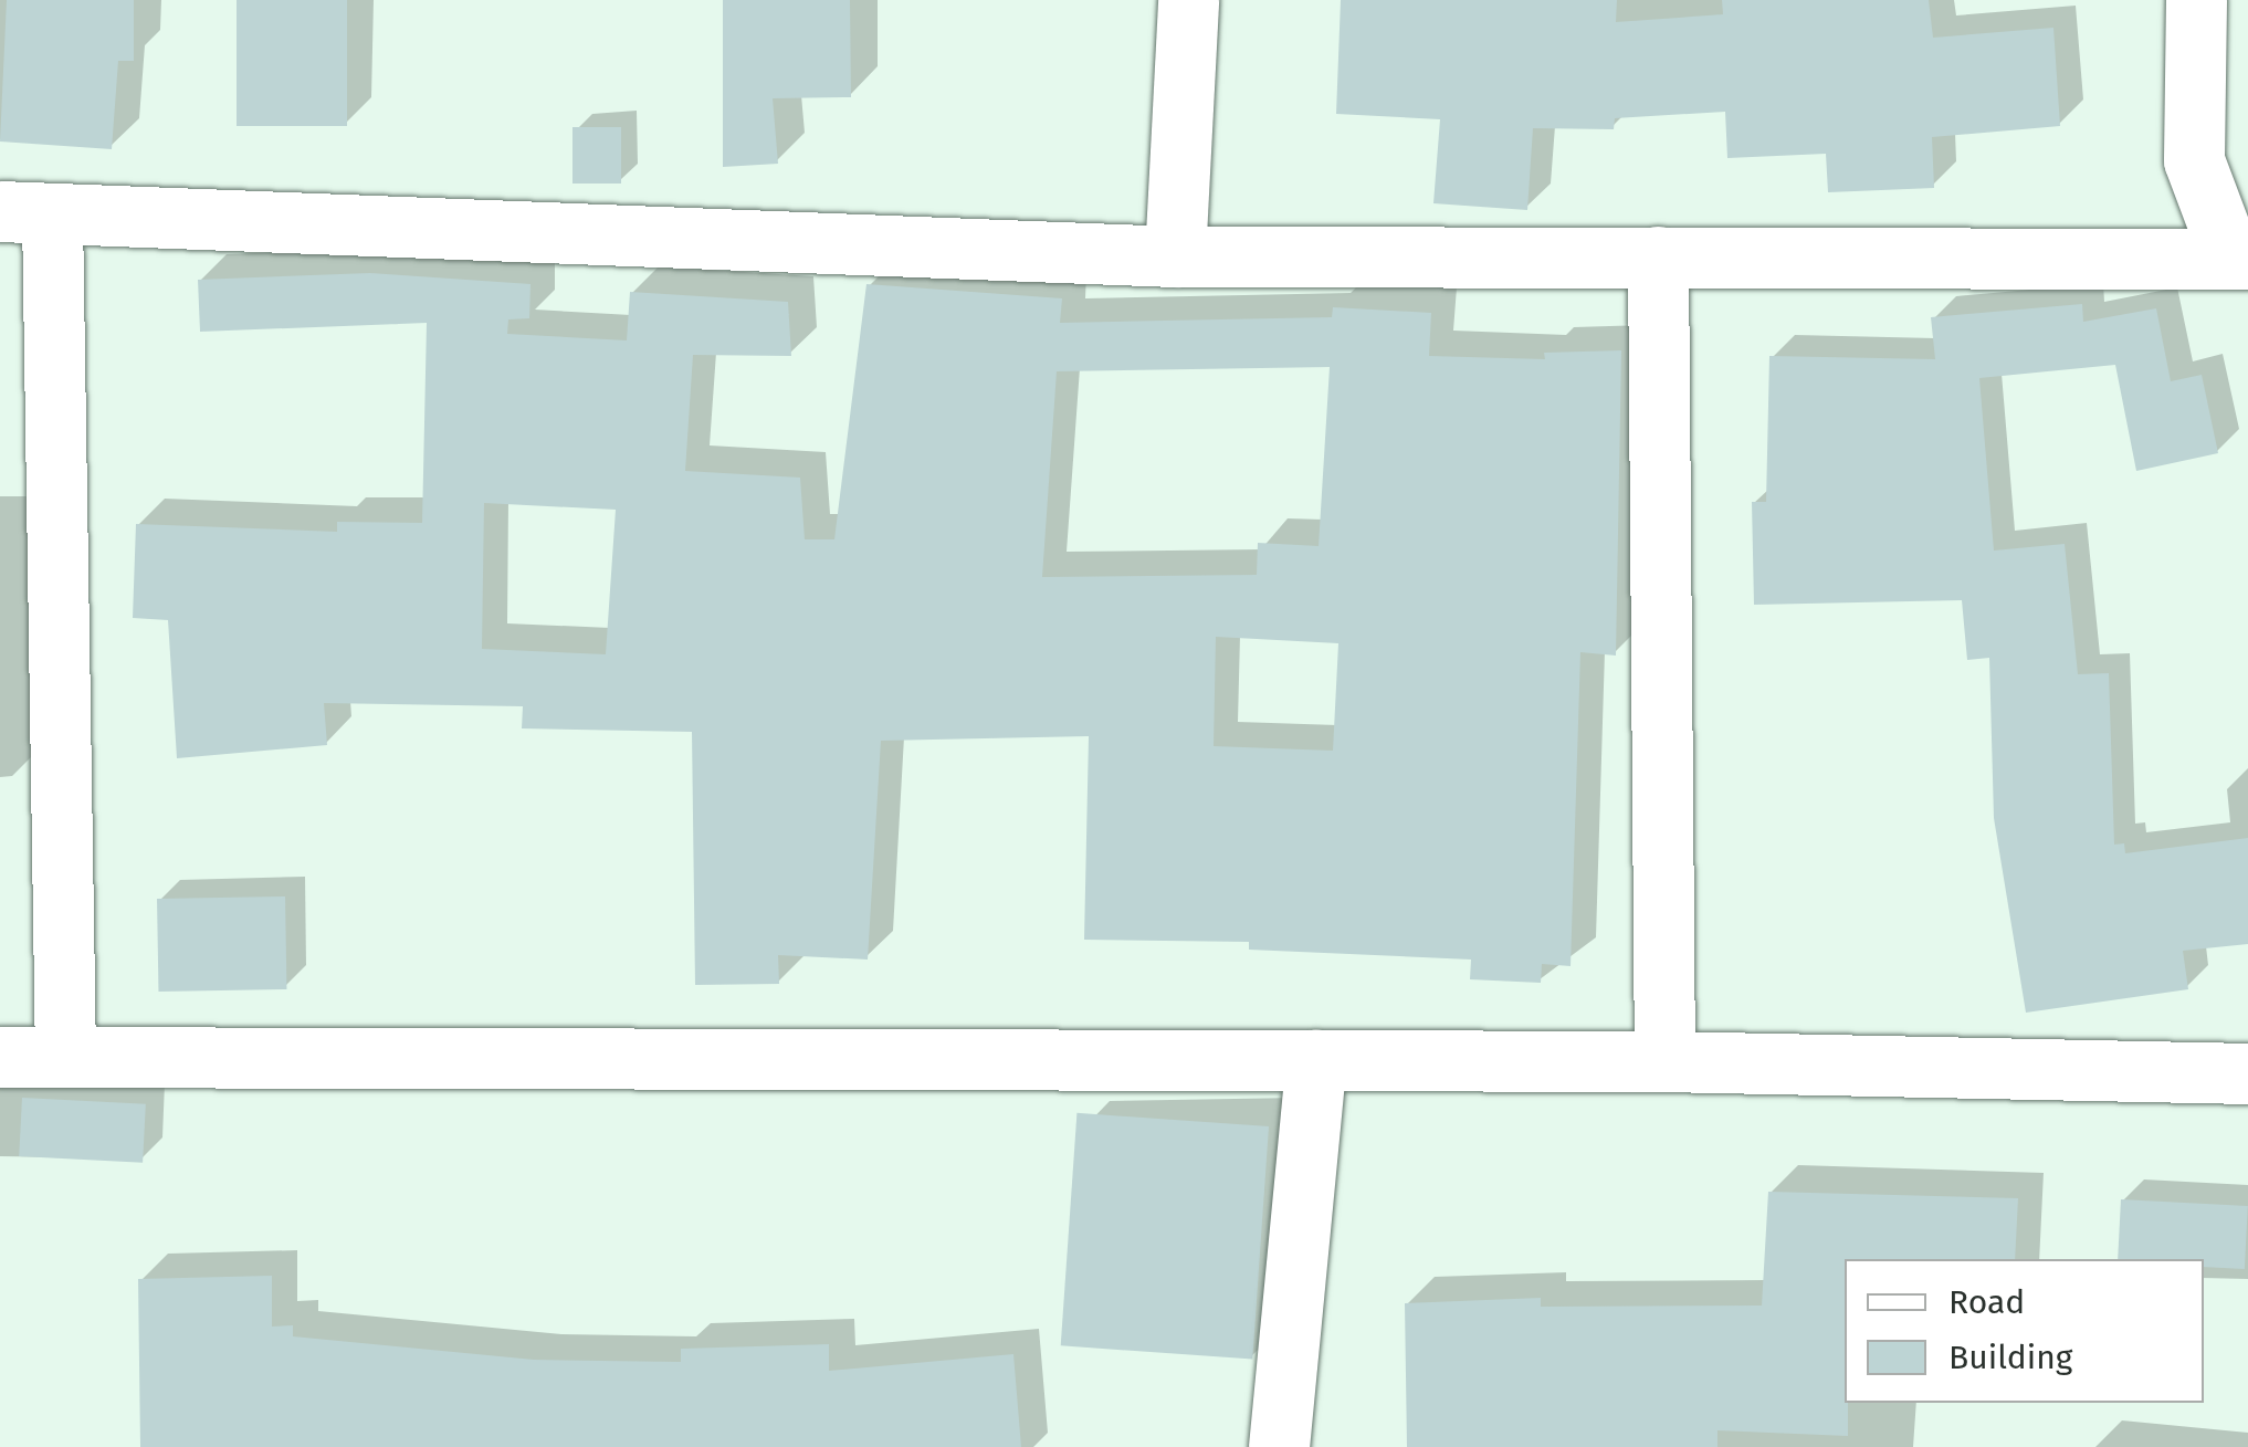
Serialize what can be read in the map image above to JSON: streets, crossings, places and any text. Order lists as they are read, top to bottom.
{
  "legend": ["Road", "Building"]
}
